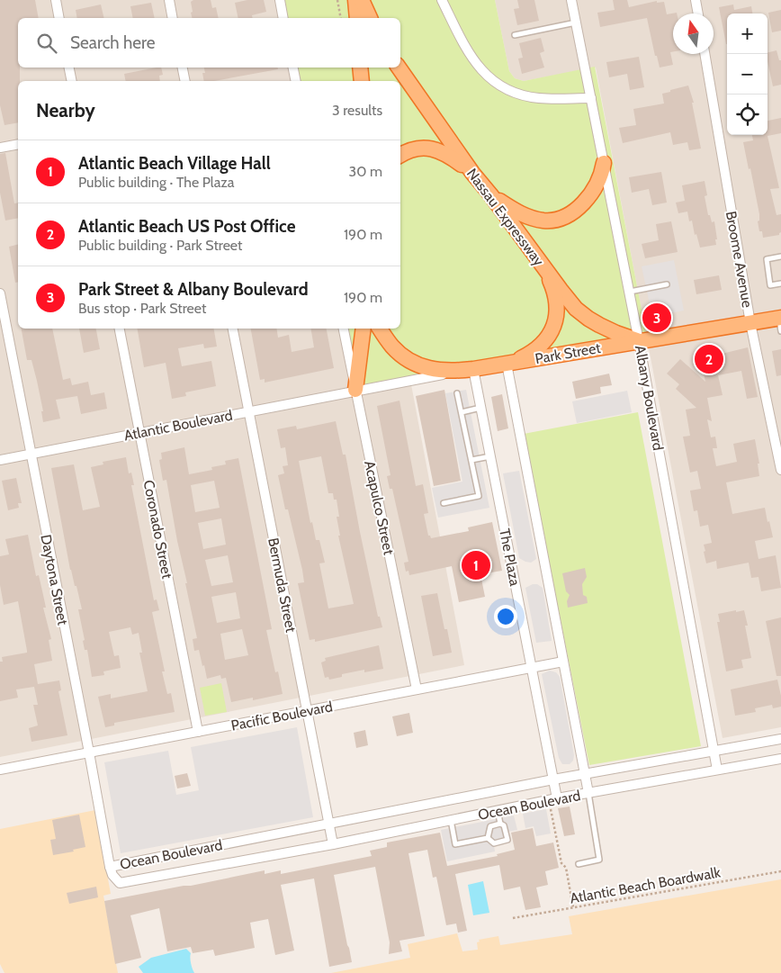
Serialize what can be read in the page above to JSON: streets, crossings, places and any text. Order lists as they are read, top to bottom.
{
  "streets": {
    "highway": ["Nassau Expressway", "Park Street"],
    "street": [
      "Broome Avenue",
      "Albany Boulevard",
      "Atlantic Boulevard",
      "Acapulco Street",
      "Coronado Street",
      "The Plaza",
      "Daytona Street",
      "Bermuda Street",
      "Pacific Boulevard",
      "Ocean Boulevard"
    ],
    "path": ["Atlantic Beach Boardwalk"]
  },
  "crossings": [
    ["Nassau Expressway", "Park Street"],
    ["Nassau Expressway", "Albany Boulevard"],
    ["Broome Avenue", "Park Street"],
    ["Park Street", "Albany Boulevard"],
    ["Park Street", "Atlantic Boulevard"],
    ["Park Street", "Acapulco Street"],
    ["Park Street", "The Plaza"],
    ["Albany Boulevard", "Ocean Boulevard"],
    ["Atlantic Boulevard", "Acapulco Street"],
    ["Atlantic Boulevard", "Coronado Street"],
    ["Atlantic Boulevard", "Daytona Street"],
    ["Atlantic Boulevard", "Bermuda Street"],
    ["Acapulco Street", "Pacific Boulevard"],
    ["Coronado Street", "Pacific Boulevard"],
    ["The Plaza", "Pacific Boulevard"],
    ["The Plaza", "Ocean Boulevard"],
    ["Daytona Street", "Pacific Boulevard"],
    ["Daytona Street", "Ocean Boulevard"],
    ["Bermuda Street", "Pacific Boulevard"],
    ["Bermuda Street", "Ocean Boulevard"]
  ],
  "north": "top",
  "page": {
    "map_buttons": ["+", "−"],
    "search": "Search here",
    "heading": ["Nearby", "3 results"],
    "list": [
      {
        "mark": "1",
        "name": "Atlantic Beach Village Hall",
        "note": "Public building · The Plaza",
        "value": "30 m"
      },
      {
        "mark": "2",
        "name": "Atlantic Beach US Post Office",
        "note": "Public building · Park Street",
        "value": "190 m"
      },
      {
        "mark": "3",
        "name": "Park Street & Albany Boulevard",
        "note": "Bus stop · Park Street",
        "value": "190 m"
      }
    ],
    "pins": ["3", "2", "1"]
  }
}
